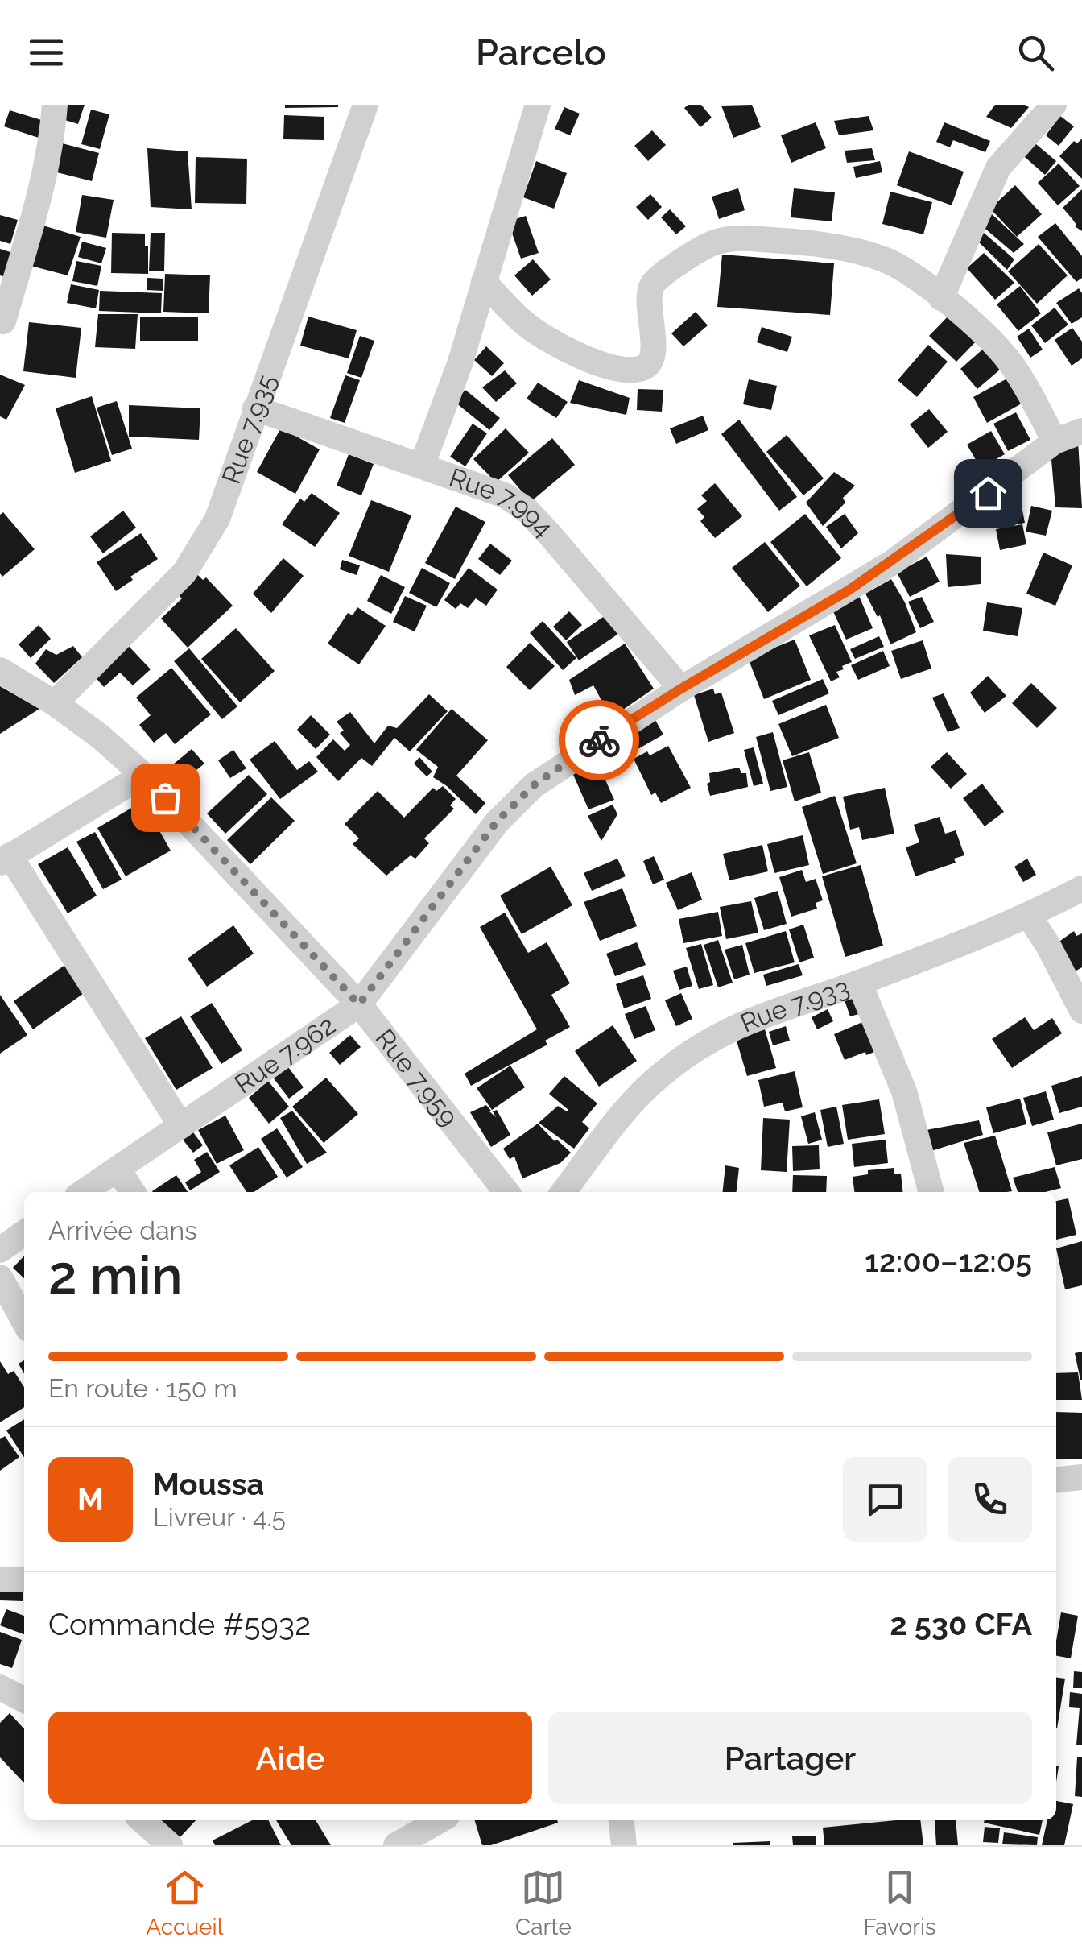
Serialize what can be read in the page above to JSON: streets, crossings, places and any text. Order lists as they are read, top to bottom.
{
  "streets": {
    "street": [
      "Rue 7.935",
      "Rue 7.994",
      "Rue 7.933",
      "Rue 7.962",
      "Rue 7.959"
    ]
  },
  "crossings": [
    ["Rue 7.935", "Rue 7.994"],
    ["Rue 7.935", "Rue 7.959"],
    ["Rue 7.994", "Rue 7.962"],
    ["Rue 7.962", "Rue 7.959"]
  ],
  "page": {
    "header": "Parcelo",
    "heading": ["2 min", "Arrivée dans", "12:00–12:05"],
    "panel": [
      "Moussa",
      "Livreur · 4.5",
      "Commande #5932",
      "2 530 CFA"
    ],
    "bar": "En route · 150 m",
    "round": "M",
    "buttons": ["Aide", "Partager"],
    "tabs": ["Accueil", "Carte", "Favoris"]
  }
}
